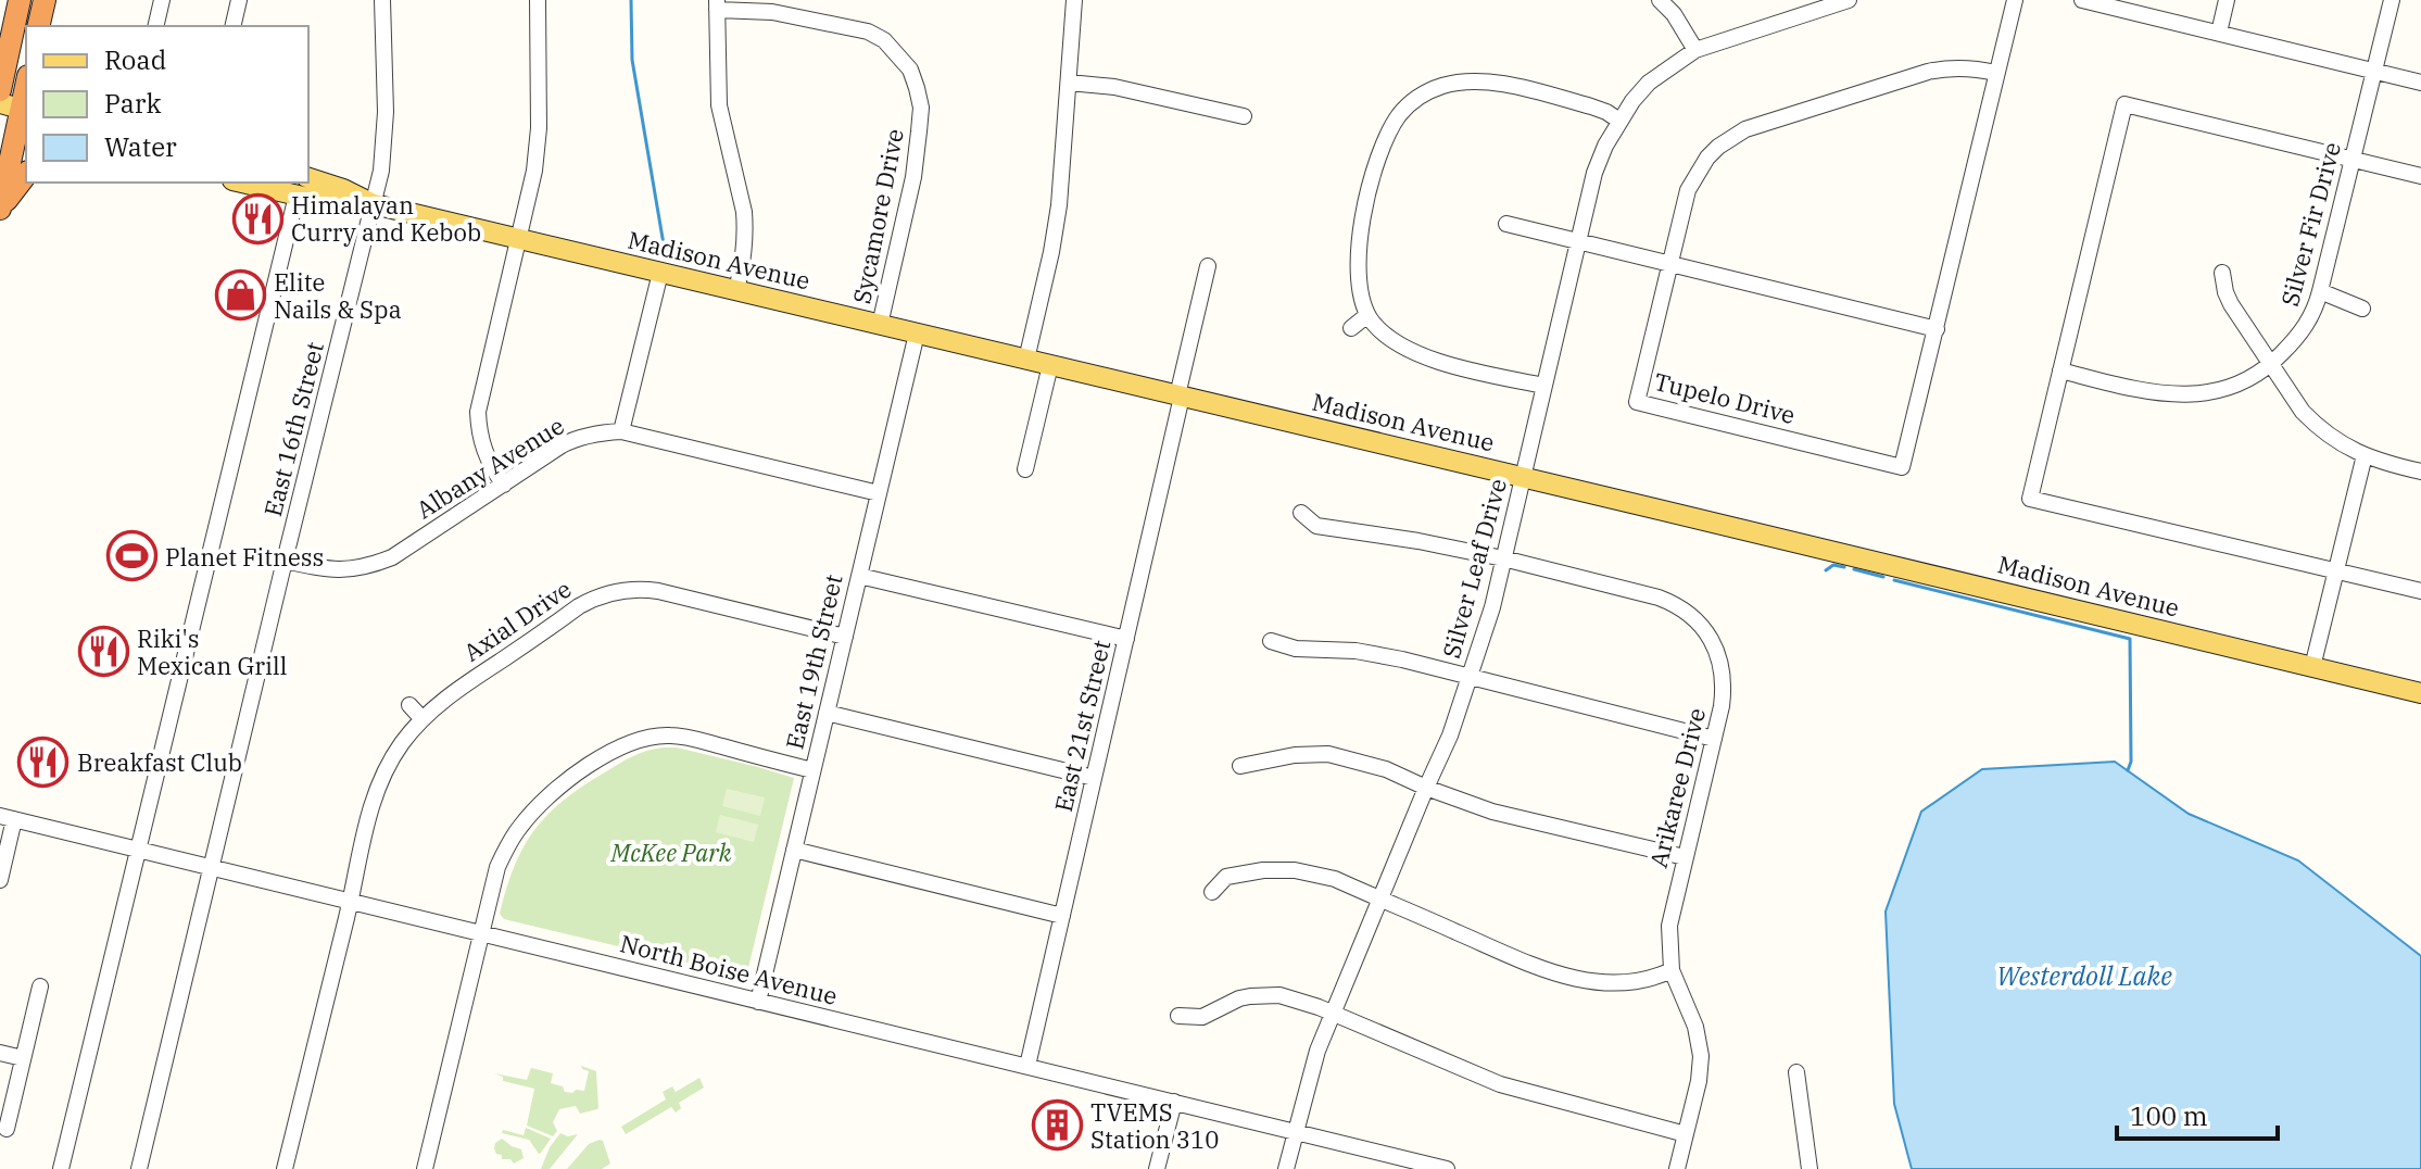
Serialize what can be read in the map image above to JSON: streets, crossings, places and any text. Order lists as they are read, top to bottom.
{
  "streets": {
    "main road": ["Madison Avenue"],
    "street": [
      "Sycamore Drive",
      "Silver Fir Drive",
      "Tupelo Drive",
      "East 16th Street",
      "Albany Avenue",
      "Silver Leaf Drive",
      "Axial Drive",
      "East 19th Street",
      "East 21st Street",
      "Arikaree Drive",
      "North Boise Avenue"
    ]
  },
  "crossings": [
    ["Sycamore Drive", "Madison Avenue"],
    ["Madison Avenue", "East 16th Street"],
    ["Madison Avenue", "Silver Leaf Drive"],
    ["Madison Avenue", "East 19th Street"],
    ["Madison Avenue", "East 21st Street"],
    ["East 16th Street", "Albany Avenue"],
    ["East 16th Street", "North Boise Avenue"],
    ["Albany Avenue", "East 19th Street"],
    ["Silver Leaf Drive", "Arikaree Drive"],
    ["Silver Leaf Drive", "North Boise Avenue"],
    ["Axial Drive", "East 19th Street"],
    ["Axial Drive", "North Boise Avenue"],
    ["East 19th Street", "North Boise Avenue"],
    ["East 21st Street", "North Boise Avenue"]
  ],
  "water": ["Westerdoll Lake"],
  "parks": ["McKee Park"],
  "places": {
    "restaurant": ["Himalayan Curry and Kebob", "Riki's Mexican Grill", "Breakfast Club"],
    "shop": ["Elite Nails & Spa"],
    "sports": ["Planet Fitness"],
    "building": ["TVEMS Station 310"]
  },
  "legend": ["Road", "Park", "Water"],
  "scale_bar": "100 m"
}
